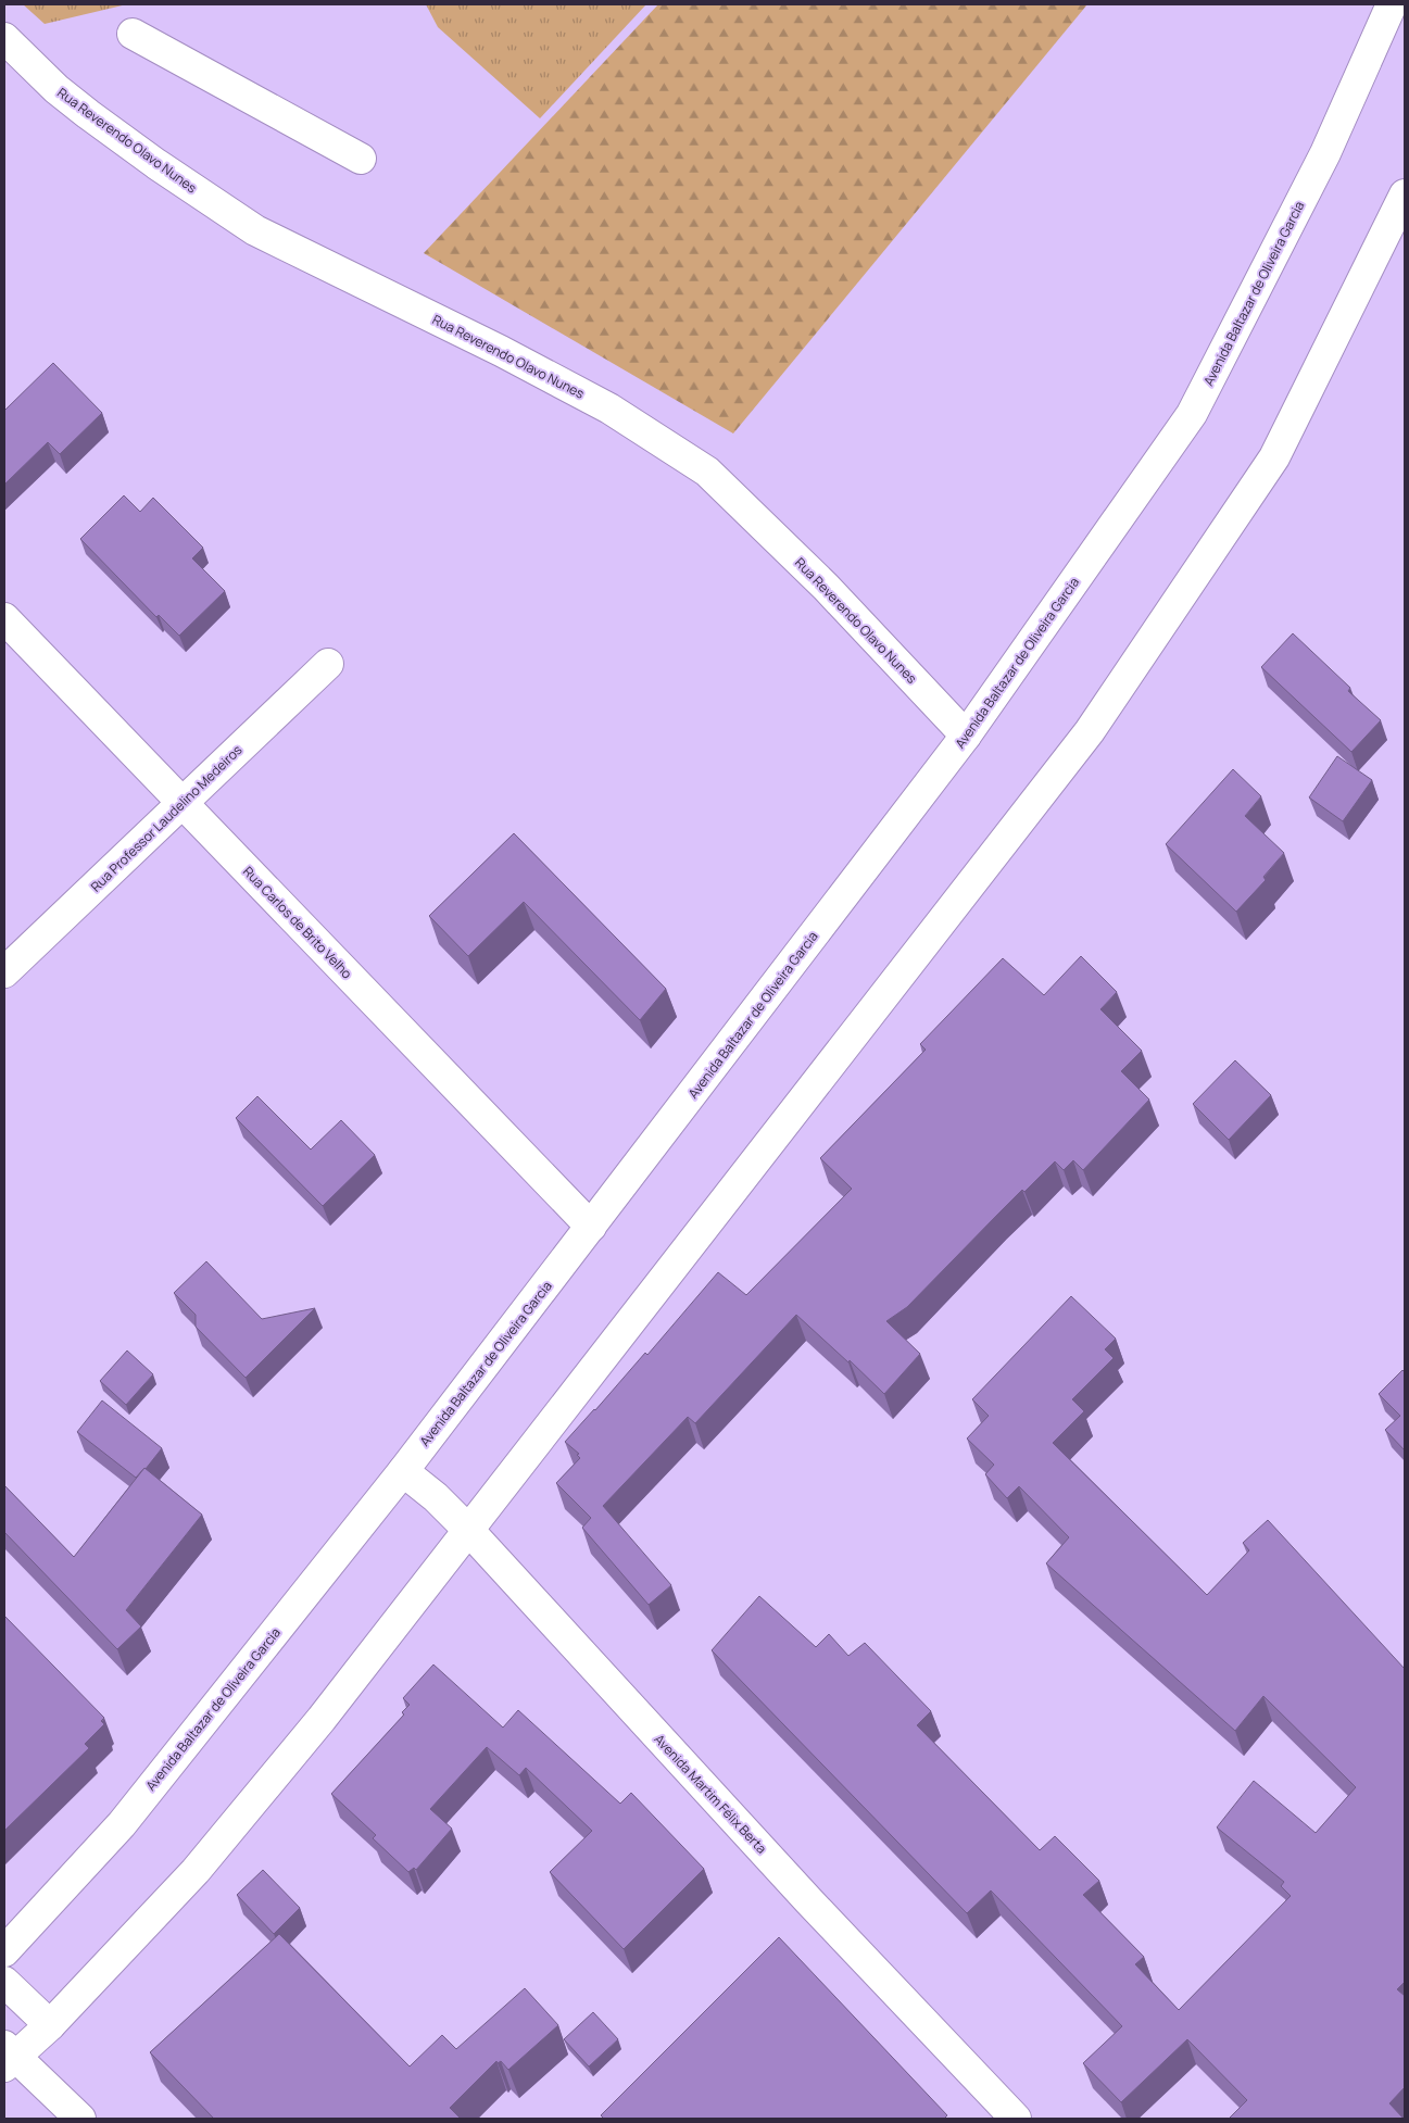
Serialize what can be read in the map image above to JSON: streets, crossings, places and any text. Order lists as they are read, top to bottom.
{
  "streets": {
    "main road": [
      "Rua Reverendo Olavo Nunes",
      "Avenida Baltazar de Oliveira Garcia",
      "Rua Professor Laudelino Medeiros",
      "Rua Carlos de Brito Velho",
      "Avenida Martim Félix Berta"
    ]
  },
  "crossings": [
    ["Rua Reverendo Olavo Nunes", "Avenida Baltazar de Oliveira Garcia"],
    ["Avenida Baltazar de Oliveira Garcia", "Rua Carlos de Brito Velho"],
    ["Avenida Baltazar de Oliveira Garcia", "Avenida Martim Félix Berta"],
    ["Rua Professor Laudelino Medeiros", "Rua Carlos de Brito Velho"]
  ]
}
